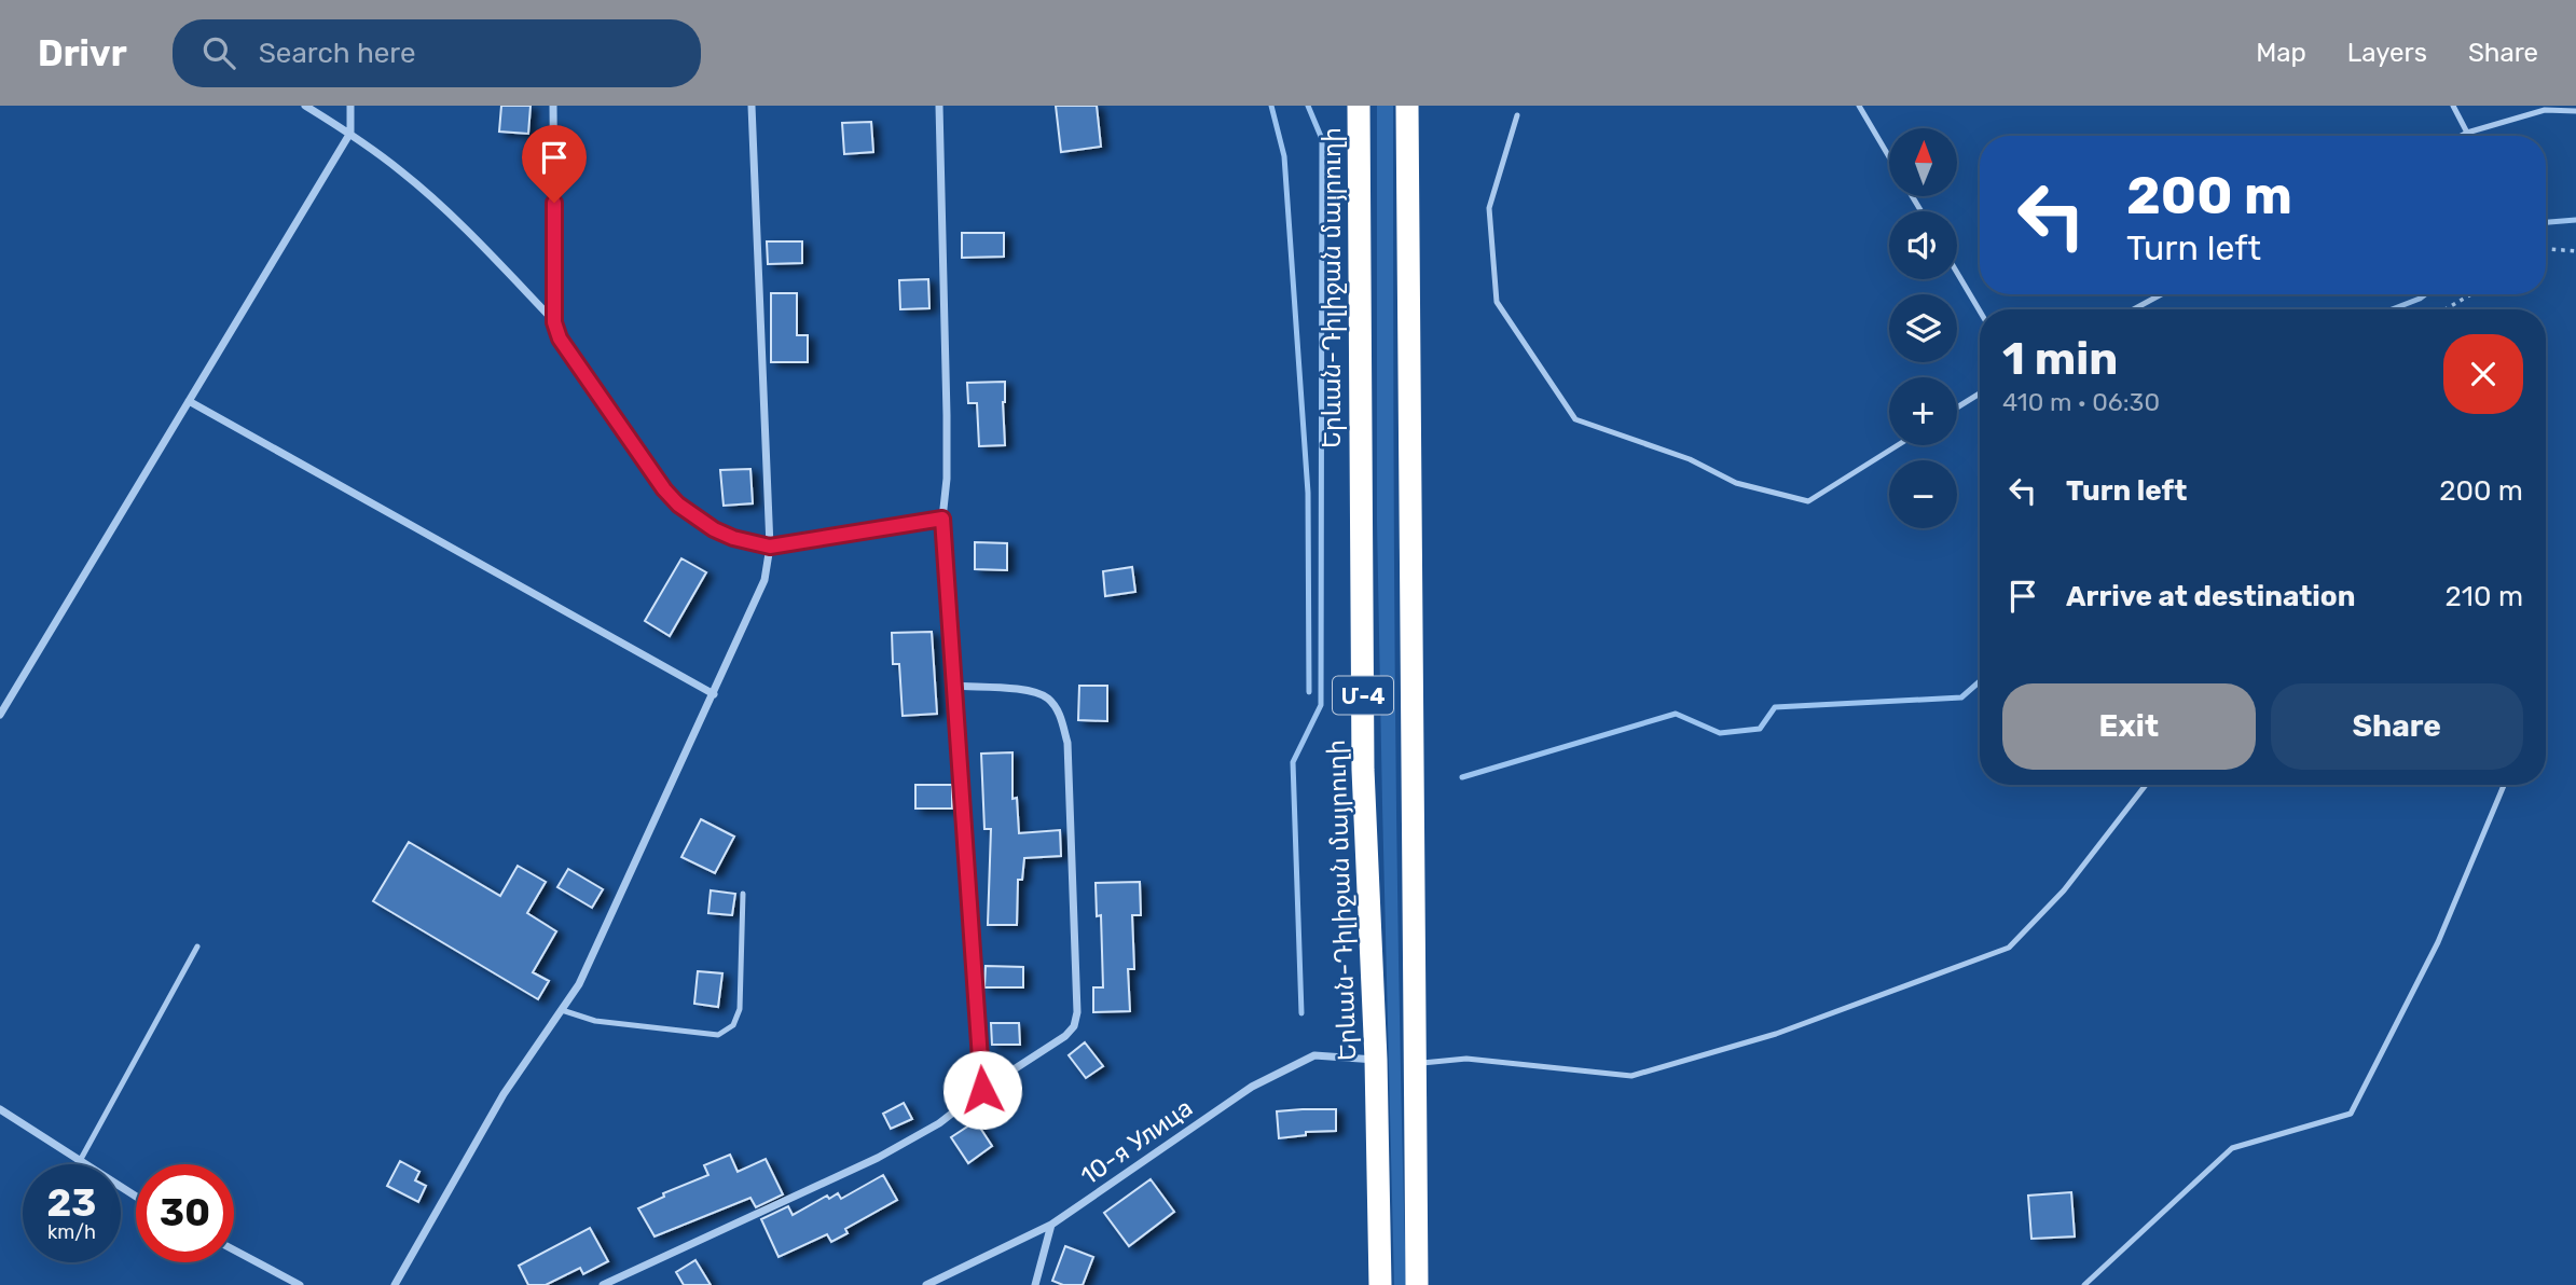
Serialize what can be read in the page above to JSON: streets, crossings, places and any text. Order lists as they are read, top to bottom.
{
  "streets": {
    "highway": ["Երևան-Դիլիջան մայրուղի", "Մ-4"],
    "street": ["10-я Улица"]
  },
  "crossings": [
    ["Երևան-Դիլիջան մայրուղի", "10-я Улица"]
  ],
  "north": "top",
  "page": {
    "header": "Drivr",
    "search": "Search here",
    "nav": ["Map", "Layers", "Share"],
    "map_buttons": ["+", "−"],
    "turn": ["200 m", "Turn left"],
    "heading": ["1 min", "410 m · 06:30"],
    "list": [
      {
        "name": "Turn left",
        "value": "200 m"
      },
      {
        "name": "Arrive at destination",
        "value": "210 m"
      }
    ],
    "buttons": ["Exit", "Share"],
    "speed": "23 km/h",
    "limit": "30"
  }
}
